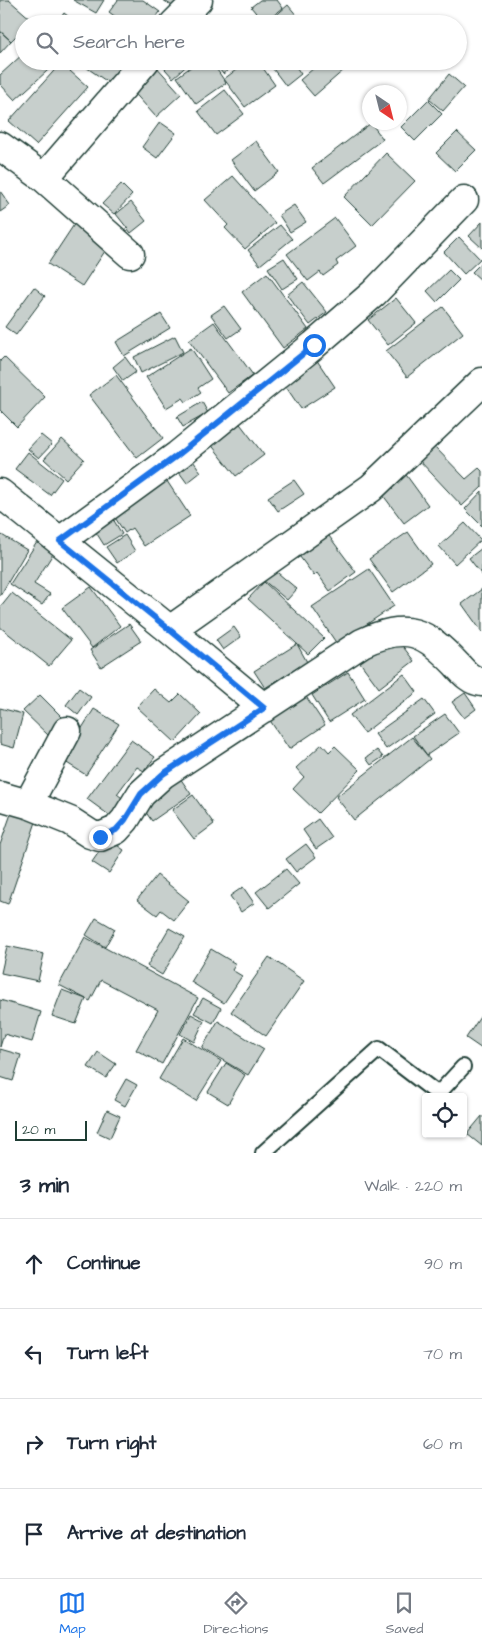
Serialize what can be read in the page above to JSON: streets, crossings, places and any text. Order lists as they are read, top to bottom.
{
  "scale_bar": "20 m",
  "north": "bottom right",
  "page": {
    "search": "Search here",
    "scale": "20 m",
    "heading": ["3 min", "Walk · 220 m"],
    "list": [
      ["Continue", "90 m"],
      ["Turn left", "70 m"],
      ["Turn right", "60 m"],
      "Arrive at destination"
    ],
    "nav": ["Map", "Directions", "Saved"]
  }
}
